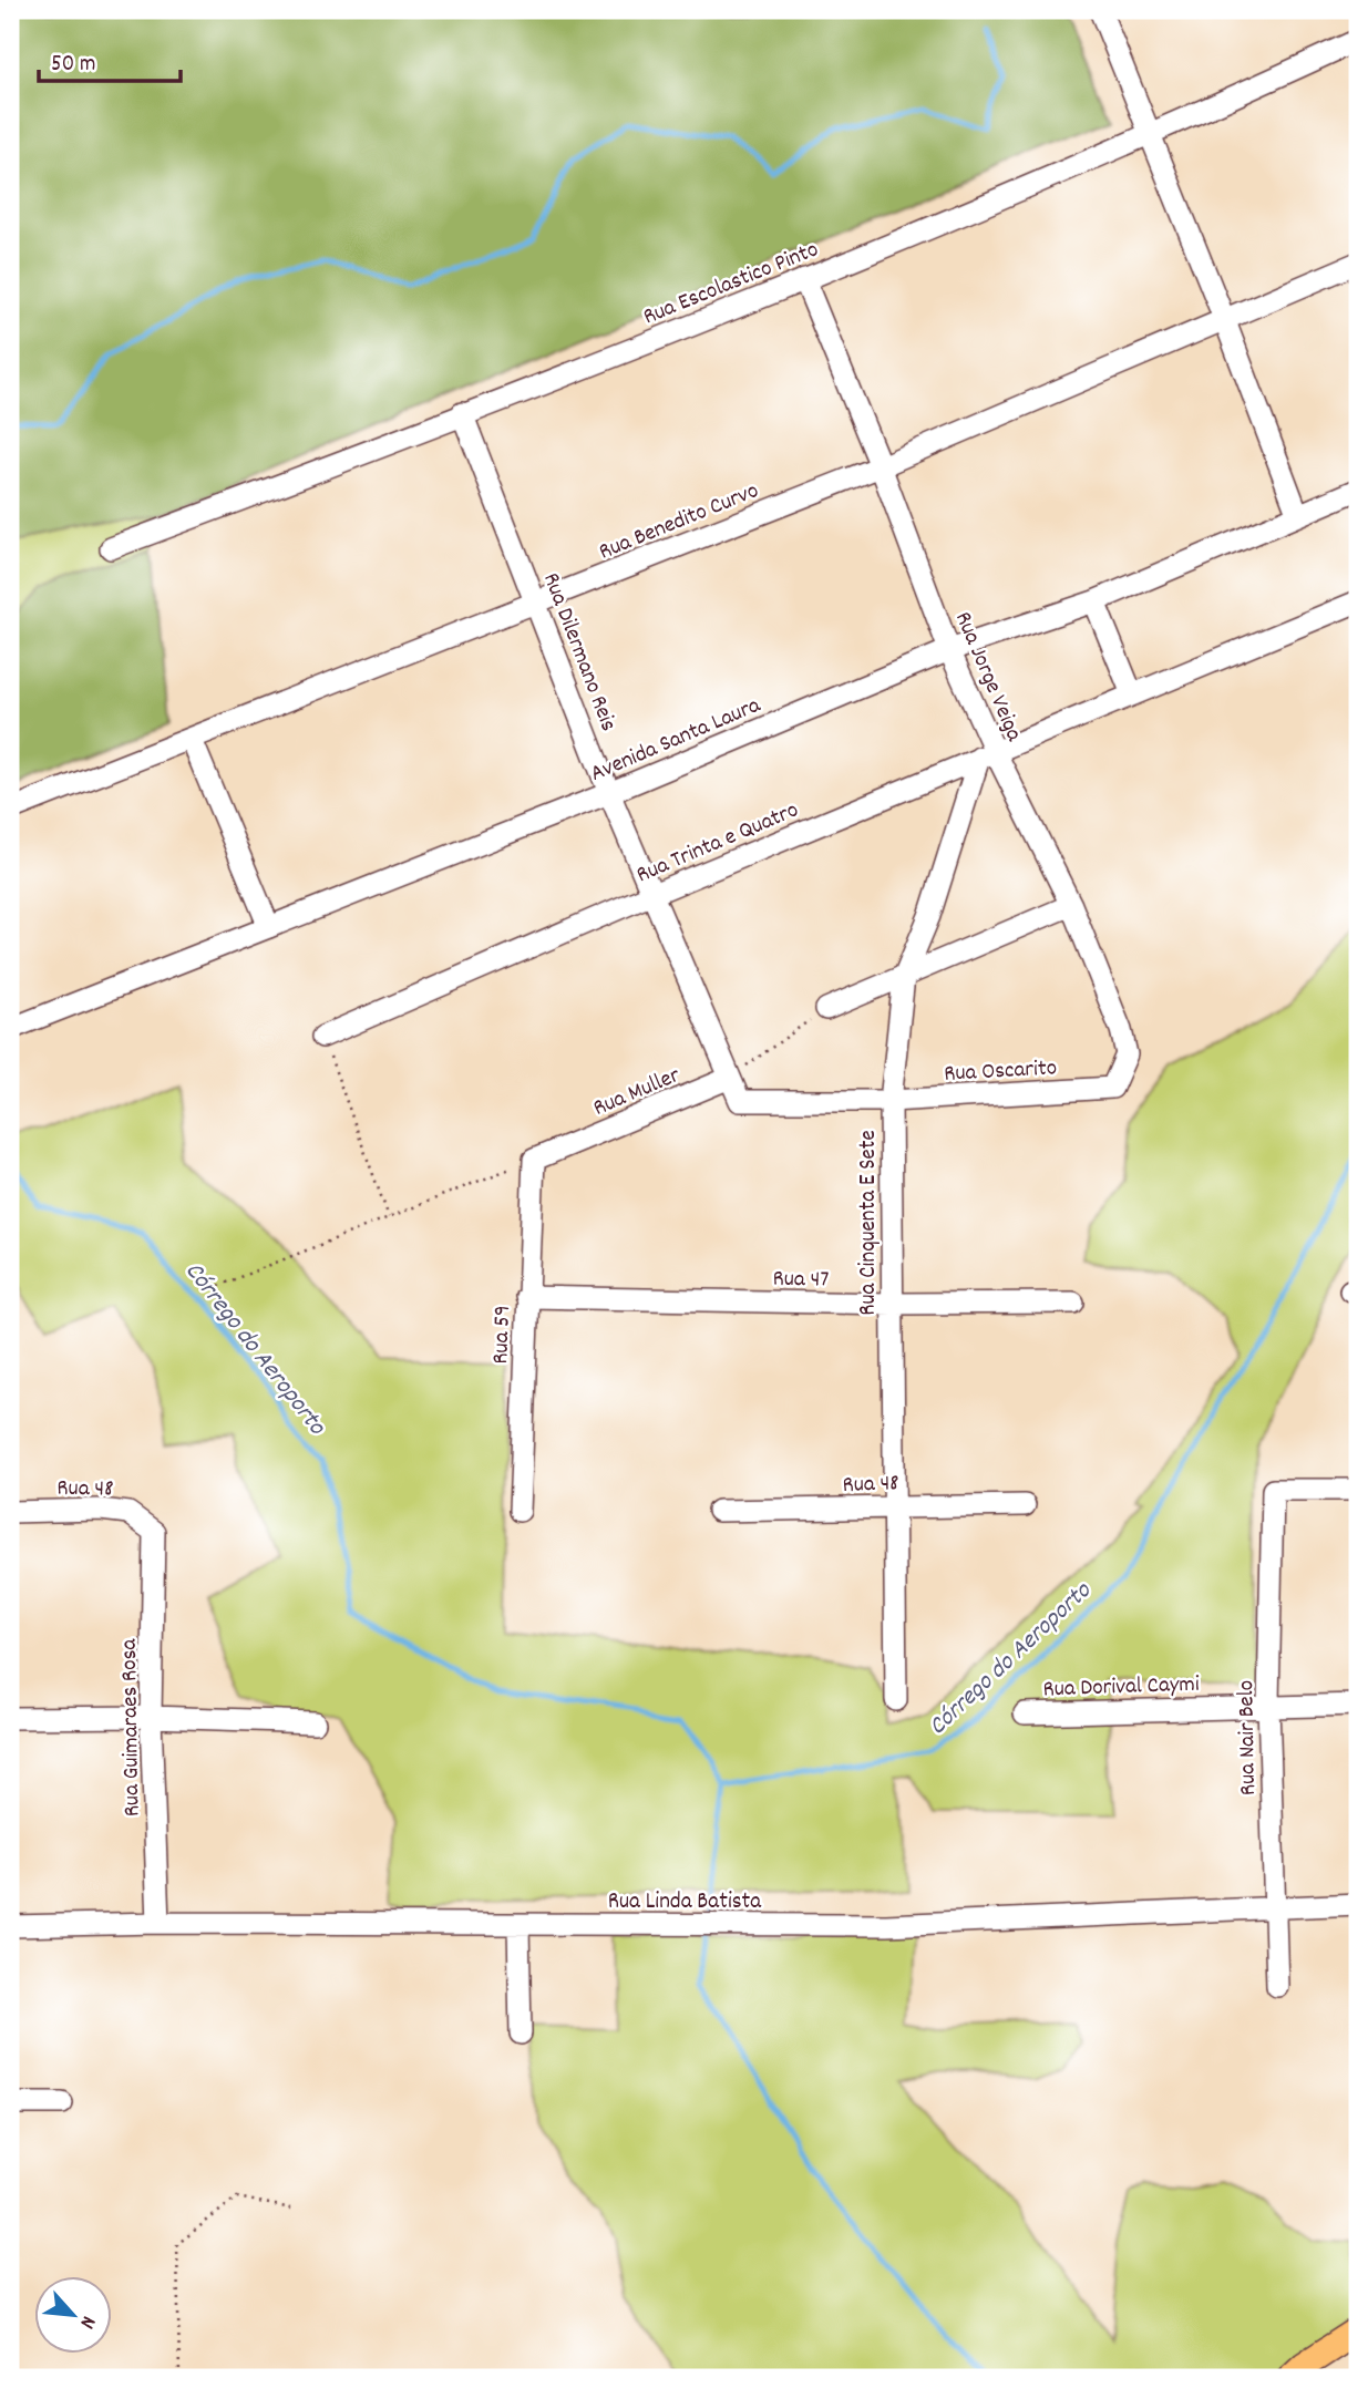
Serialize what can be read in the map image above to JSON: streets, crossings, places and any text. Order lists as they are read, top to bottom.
{
  "streets": {
    "street": [
      "Rua Escolastico Pinto",
      "Rua Benedito Curvo",
      "Rua Dilermano Reis",
      "Rua Jorge Veiga",
      "Avenida Santa Laura",
      "Rua Trinta e Quatro",
      "Rua Oscarito",
      "Rua Muller",
      "Rua Cinquenta E Sete",
      "Rua 47",
      "Rua 59",
      "Rua 48",
      "Rua Dorival Caymi",
      "Rua Guimaraes Rosa",
      "Rua Nair Belo",
      "Rua Linda Batista"
    ]
  },
  "crossings": [
    ["Rua Escolastico Pinto", "Rua Dilermano Reis"],
    ["Rua Escolastico Pinto", "Rua Jorge Veiga"],
    ["Rua Benedito Curvo", "Rua Dilermano Reis"],
    ["Rua Benedito Curvo", "Rua Jorge Veiga"],
    ["Rua Dilermano Reis", "Avenida Santa Laura"],
    ["Rua Dilermano Reis", "Rua Trinta e Quatro"],
    ["Rua Dilermano Reis", "Rua Oscarito"],
    ["Rua Dilermano Reis", "Rua Muller"],
    ["Rua Jorge Veiga", "Avenida Santa Laura"],
    ["Rua Jorge Veiga", "Rua Trinta e Quatro"],
    ["Rua Jorge Veiga", "Rua Oscarito"],
    ["Rua Jorge Veiga", "Rua Cinquenta E Sete"],
    ["Rua Trinta e Quatro", "Rua Cinquenta E Sete"],
    ["Rua Oscarito", "Rua Muller"],
    ["Rua Oscarito", "Rua Cinquenta E Sete"],
    ["Rua Muller", "Rua 59"],
    ["Rua Cinquenta E Sete", "Rua 47"],
    ["Rua Cinquenta E Sete", "Rua 48"],
    ["Rua 47", "Rua 59"],
    ["Rua 48", "Rua Guimaraes Rosa"],
    ["Rua Dorival Caymi", "Rua Nair Belo"],
    ["Rua Guimaraes Rosa", "Rua Linda Batista"],
    ["Rua Nair Belo", "Rua Linda Batista"]
  ],
  "water": ["Córrego do Aeroporto"],
  "scale_bar": "50 m",
  "north": "bottom right"
}
